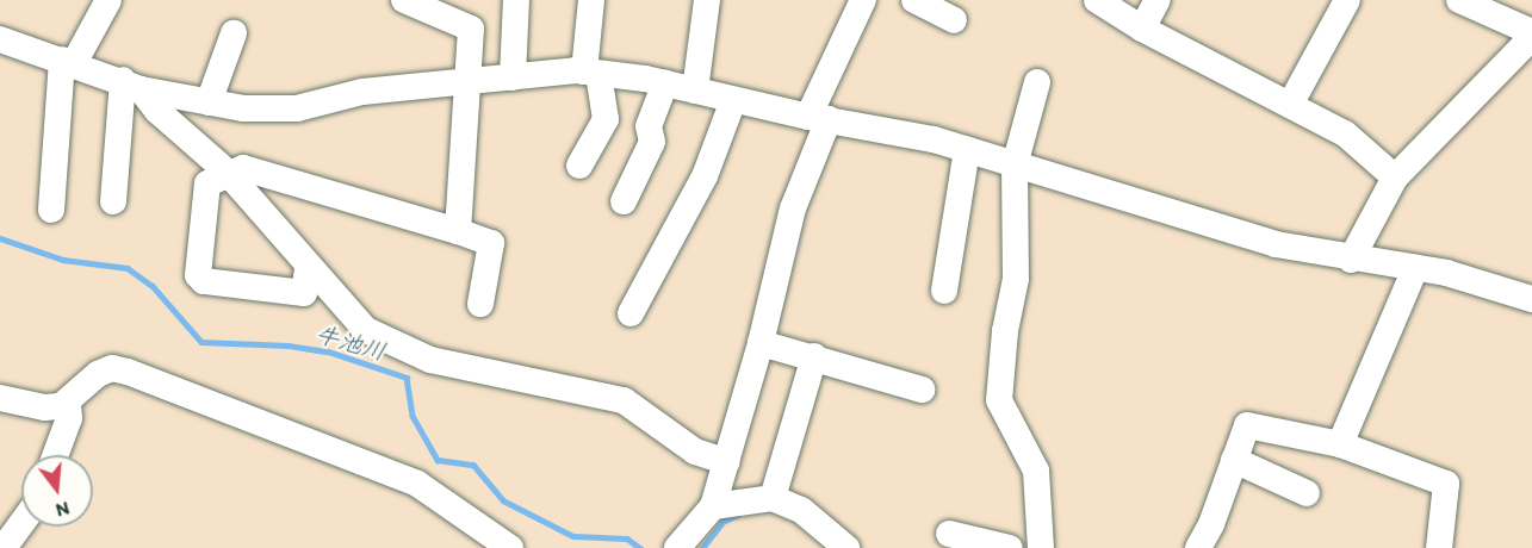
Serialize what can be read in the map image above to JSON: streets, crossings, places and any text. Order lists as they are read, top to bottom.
{
  "water": ["牛池川"],
  "north": "bottom"
}
